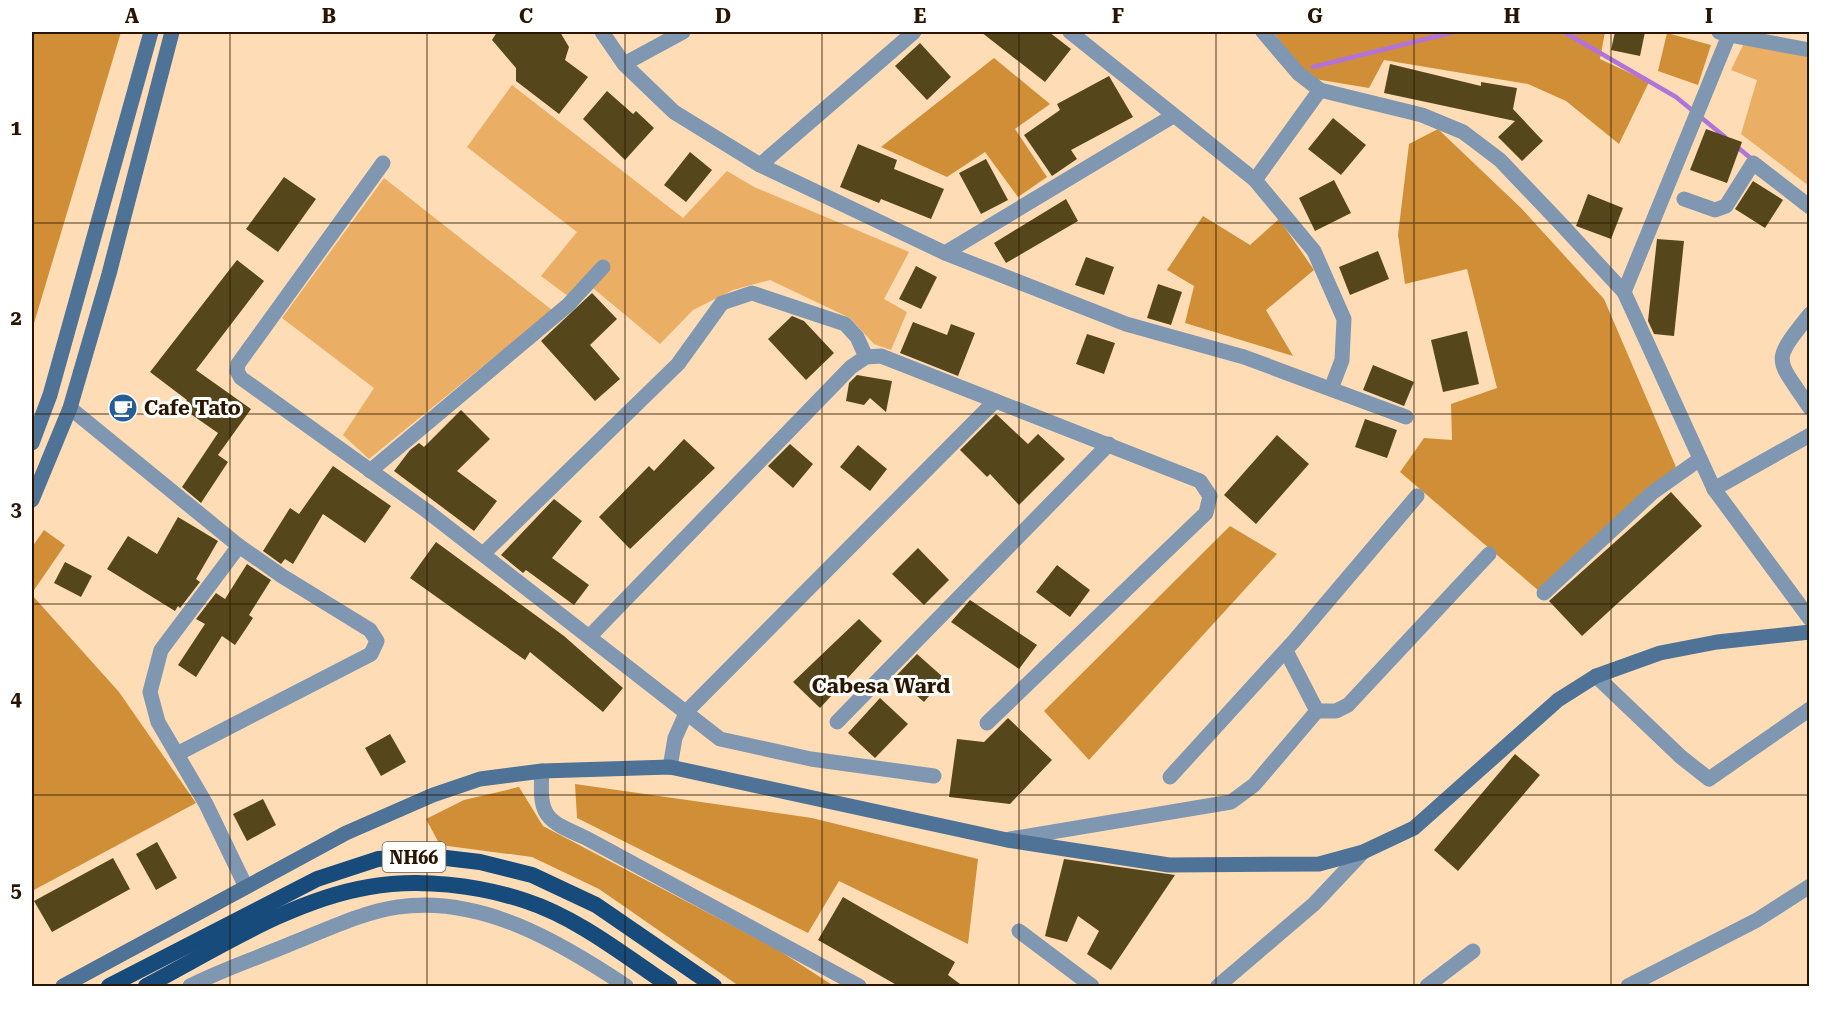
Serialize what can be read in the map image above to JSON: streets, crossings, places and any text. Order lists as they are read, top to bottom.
{
  "streets": {
    "highway": ["NH66"]
  },
  "districts": ["Cabesa Ward"],
  "places": {
    "cafe": ["Cafe Tato"]
  },
  "grid": {
    "columns": [
      "A",
      "B",
      "C",
      "D",
      "E",
      "F",
      "G",
      "H",
      "I"
    ],
    "rows": [
      "1",
      "2",
      "3",
      "4",
      "5"
    ]
  }
}
